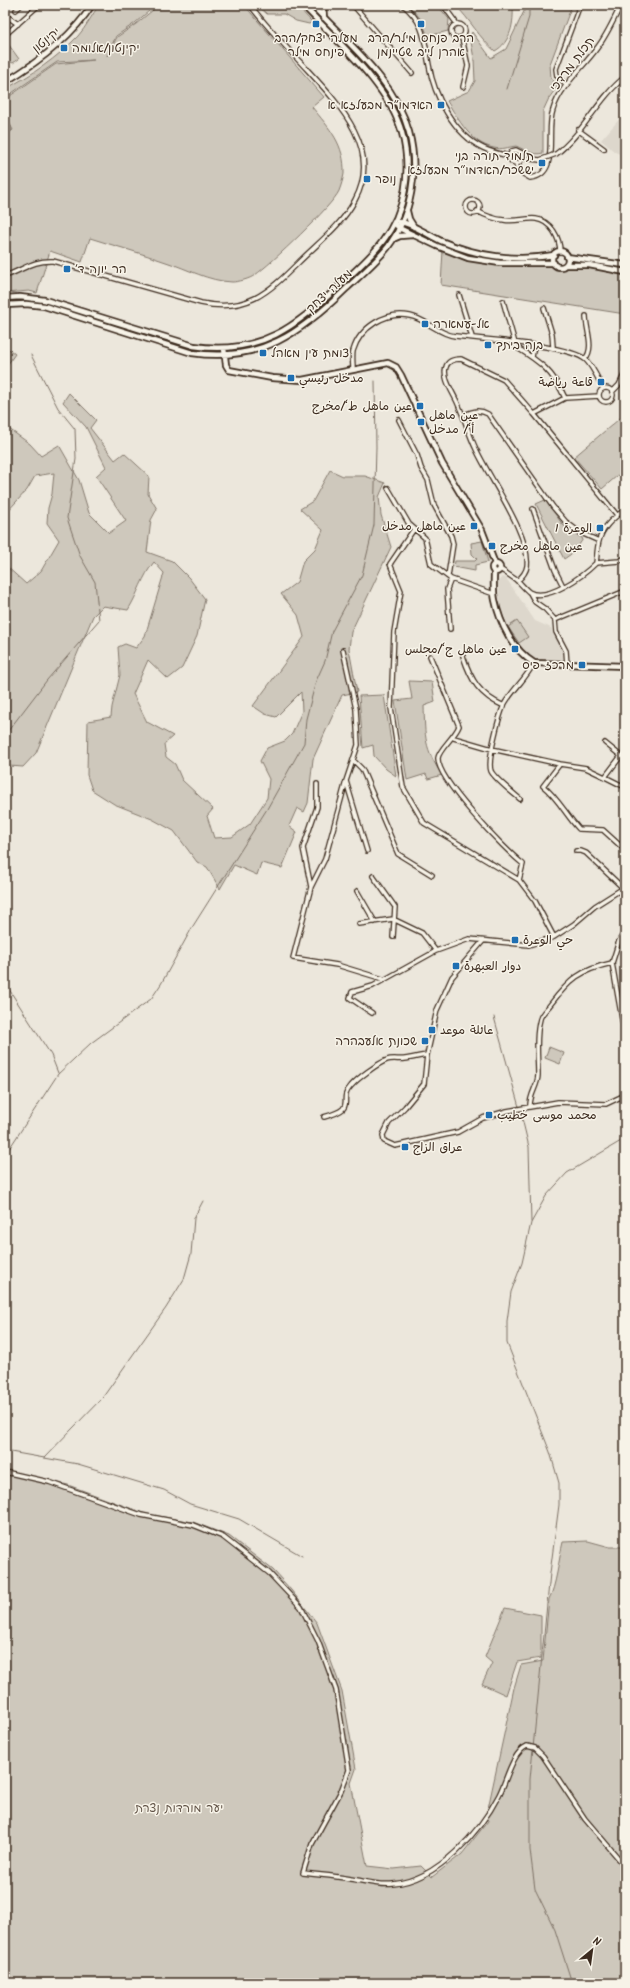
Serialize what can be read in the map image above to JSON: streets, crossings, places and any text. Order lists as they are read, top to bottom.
{
  "streets": {
    "street": ["יקינטון", "תכלת מרדכי", "מעלה יצחק"]
  },
  "parks": ["יער מורדות נצרת"],
  "places": {
    "transit": [
      "מעלה יצחק/הרב פינחס מילר",
      "הרב פנחס מילר/הרב אהרן לייב שטיינמן",
      "יקינטון/אלומה",
      "האדמו״ר מבעלזא א",
      "תלמוד תורה בני יששכר/האדמו״ר מבעלזא",
      "נופר",
      "הר יונה ד׳",
      "אל-עמארה",
      "בנה ביתך",
      "צומת עין מאהל",
      "مدخل رئيسي",
      "قاعة رياضة",
      "عين ماهل ط‘/مخرج",
      "عين ماهل أ‘/ مدخل",
      "عين ماهل مدخل",
      "الوعرة 1",
      "عين ماهل مخرج",
      "عين ماهل ج‘/مجلس",
      "מרכז פיס",
      "حي الوعرة",
      "دوار العبهرة",
      "عائلة موعد",
      "שכונת אלעבהרה",
      "محمد موسى خطيب",
      "عراق الزاج"
    ]
  },
  "north": "top right"
}
